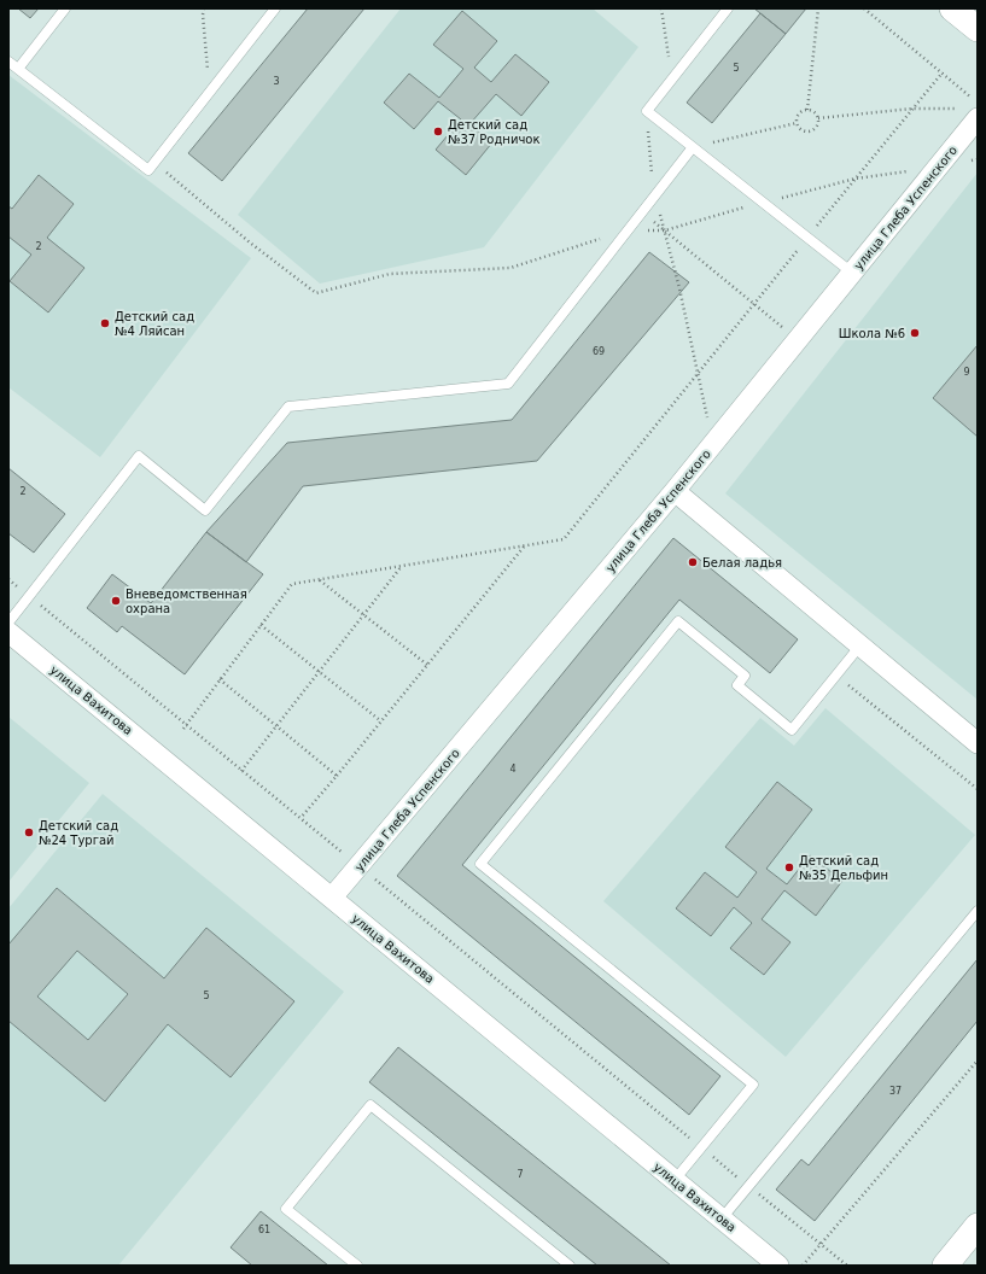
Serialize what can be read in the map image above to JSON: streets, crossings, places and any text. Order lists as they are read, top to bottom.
{
  "streets": {
    "street": ["улица Глеба Успенского", "улица Вахитова"]
  },
  "crossings": [
    ["улица Глеба Успенского", "улица Вахитова"]
  ],
  "places": [
    "Детский сад №37 Родничок",
    "Детский сад №4 Ляйсан",
    "Школа №6",
    "Белая ладья",
    "Вневедомственная охрана",
    "Детский сад №24 Тургай",
    "Детский сад №35 Дельфин"
  ],
  "house_numbers": [
    "5",
    "3",
    "2",
    "69",
    "9",
    "2",
    "4",
    "5",
    "37",
    "7",
    "61"
  ]
}
